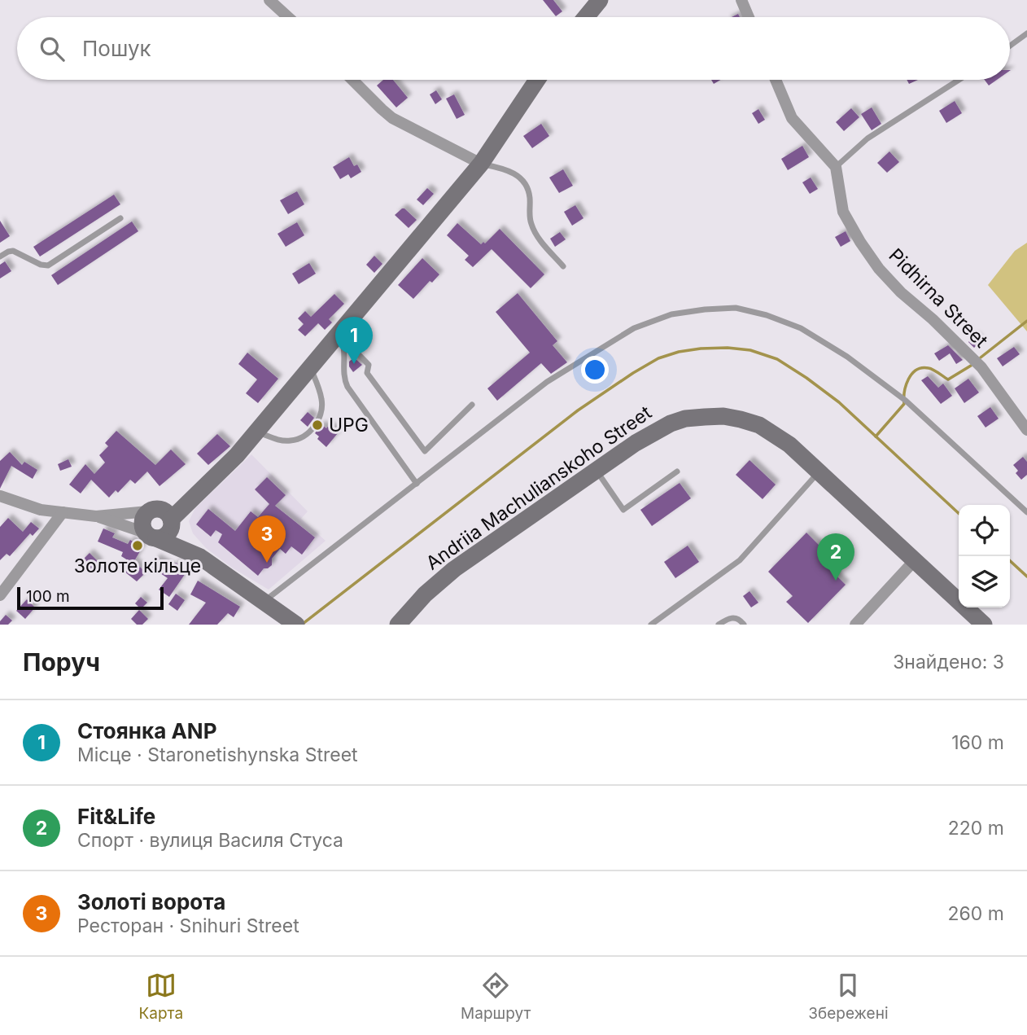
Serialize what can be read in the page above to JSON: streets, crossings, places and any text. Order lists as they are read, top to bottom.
{
  "streets": {
    "main road": ["Andriia Machulianskoho Street"],
    "street": ["Pidhirna Street"]
  },
  "places": ["UPG", "Золоте кільце"],
  "scale_bar": "100 m",
  "page": {
    "search": "Пошук",
    "pins": ["1", "3", "2"],
    "scale": "100 m",
    "heading": ["Поруч", "Знайдено: 3"],
    "list": [
      {
        "mark": "1",
        "name": "Стоянка ANP",
        "note": "Місце · Staronetishynska Street",
        "value": "160 m"
      },
      {
        "mark": "2",
        "name": "Fit&Life",
        "note": "Спорт · вулиця Василя Стуса",
        "value": "220 m"
      },
      {
        "mark": "3",
        "name": "Золоті ворота",
        "note": "Ресторан · Snihuri Street",
        "value": "260 m"
      }
    ],
    "nav": ["Карта", "Маршрут", "Збережені"]
  }
}
